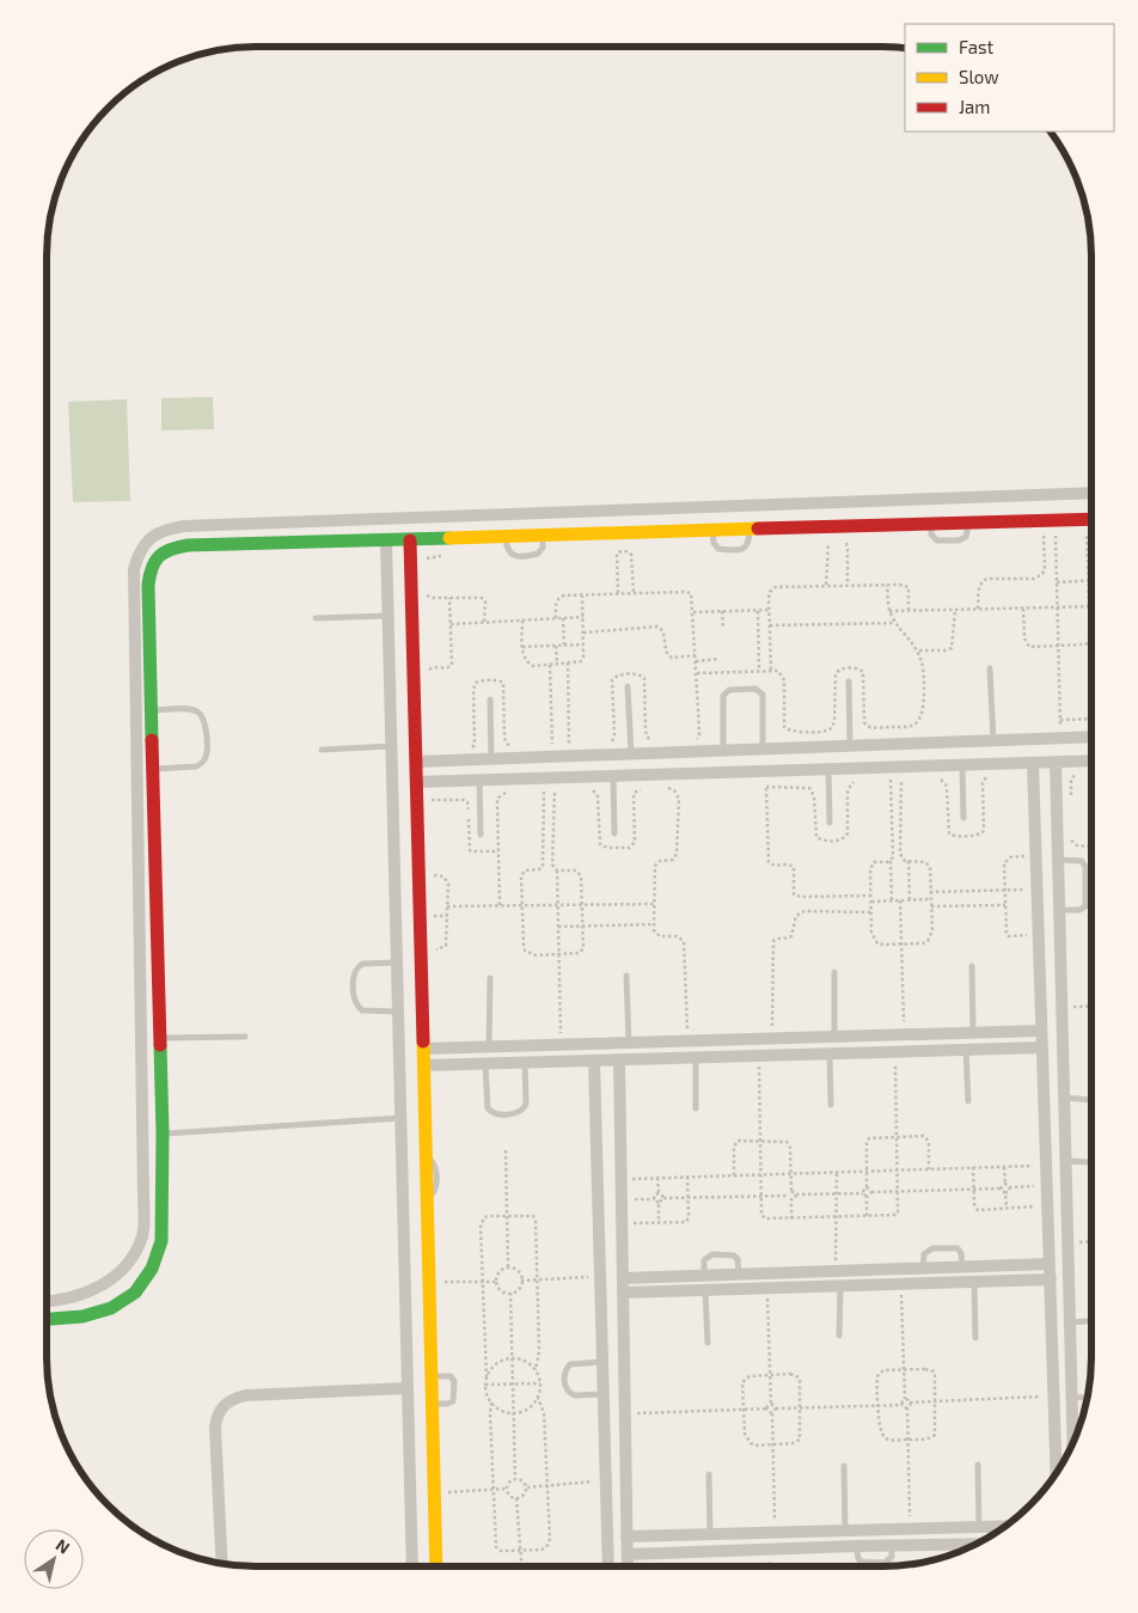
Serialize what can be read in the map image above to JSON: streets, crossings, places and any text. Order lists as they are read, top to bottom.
{
  "legend": ["Fast", "Slow", "Jam"],
  "north": "top right"
}
